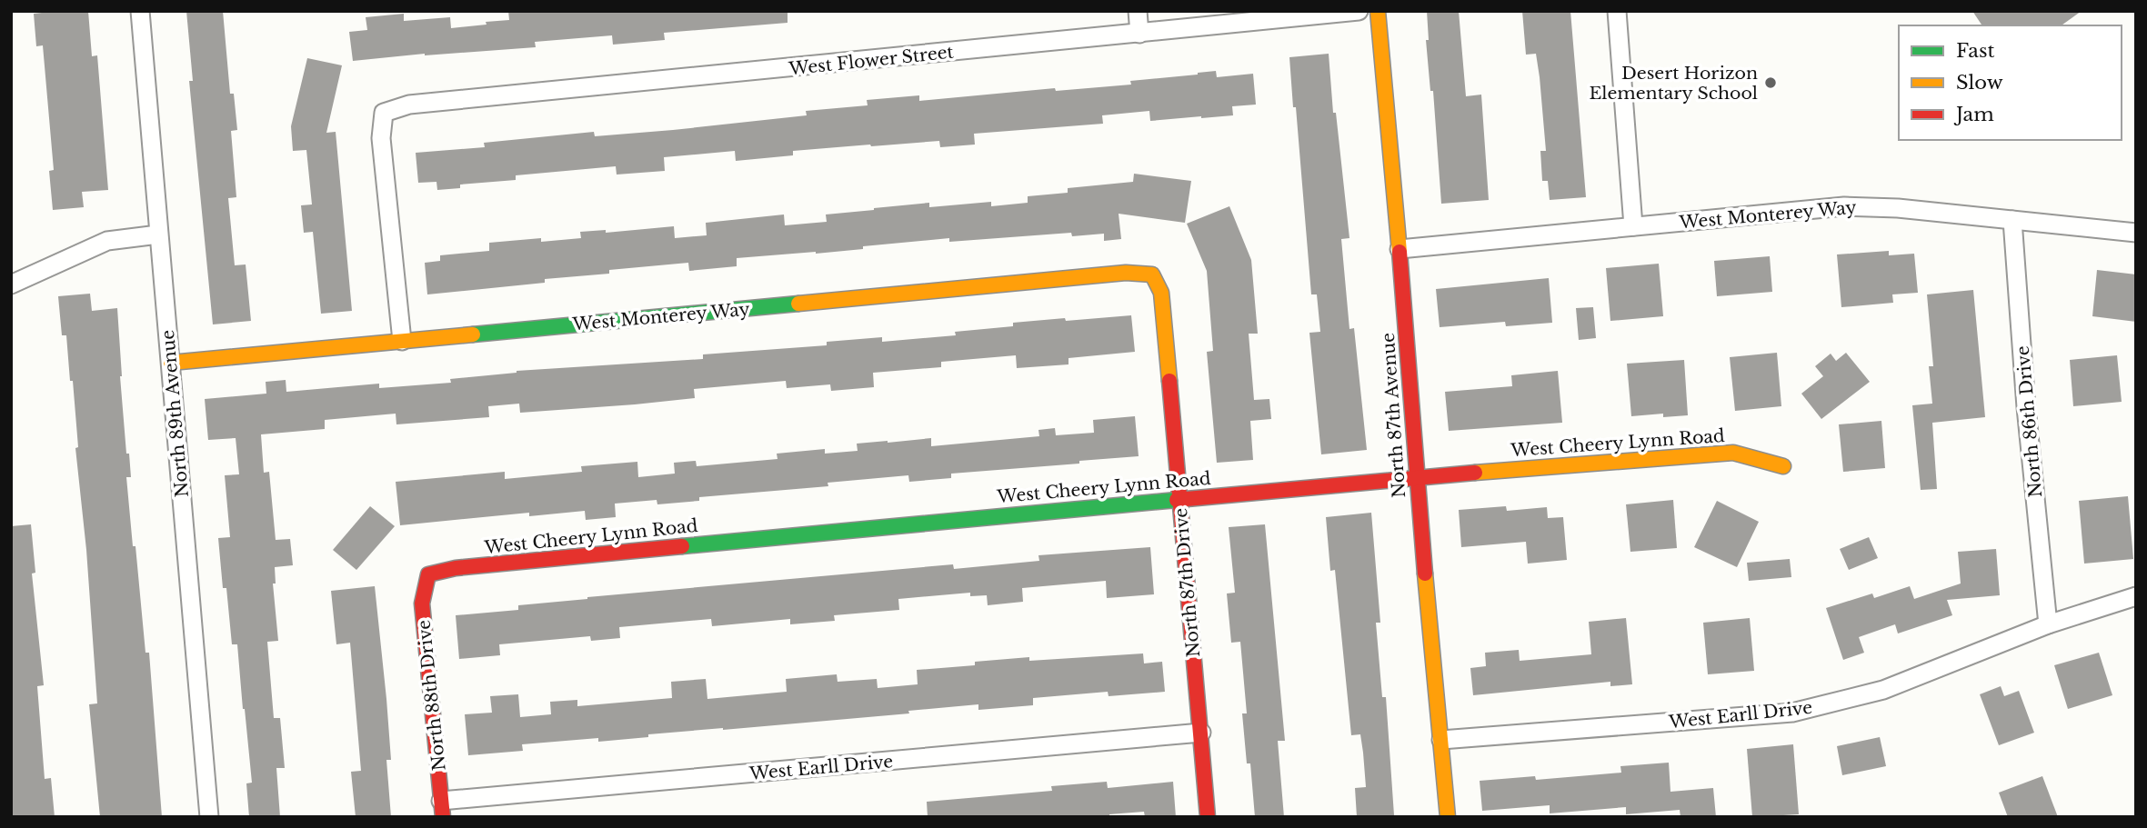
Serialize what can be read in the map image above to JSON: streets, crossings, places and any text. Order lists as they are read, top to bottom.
{
  "streets": {
    "street": [
      "West Flower Street",
      "West Monterey Way",
      "North 89th Avenue",
      "North 87th Avenue",
      "North 86th Drive",
      "West Cheery Lynn Road",
      "North 87th Drive",
      "North 88th Drive",
      "West Earll Drive"
    ]
  },
  "crossings": [
    ["West Flower Street", "West Monterey Way"],
    ["West Monterey Way", "North 89th Avenue"],
    ["West Monterey Way", "North 87th Avenue"],
    ["West Monterey Way", "North 86th Drive"],
    ["West Monterey Way", "North 87th Drive"],
    ["North 87th Avenue", "West Cheery Lynn Road"],
    ["North 87th Avenue", "West Earll Drive"],
    ["North 86th Drive", "West Earll Drive"],
    ["West Cheery Lynn Road", "North 87th Drive"],
    ["West Cheery Lynn Road", "North 88th Drive"],
    ["North 87th Drive", "West Earll Drive"],
    ["North 88th Drive", "West Earll Drive"]
  ],
  "places": ["Desert Horizon Elementary School"],
  "legend": ["Fast", "Slow", "Jam"]
}
